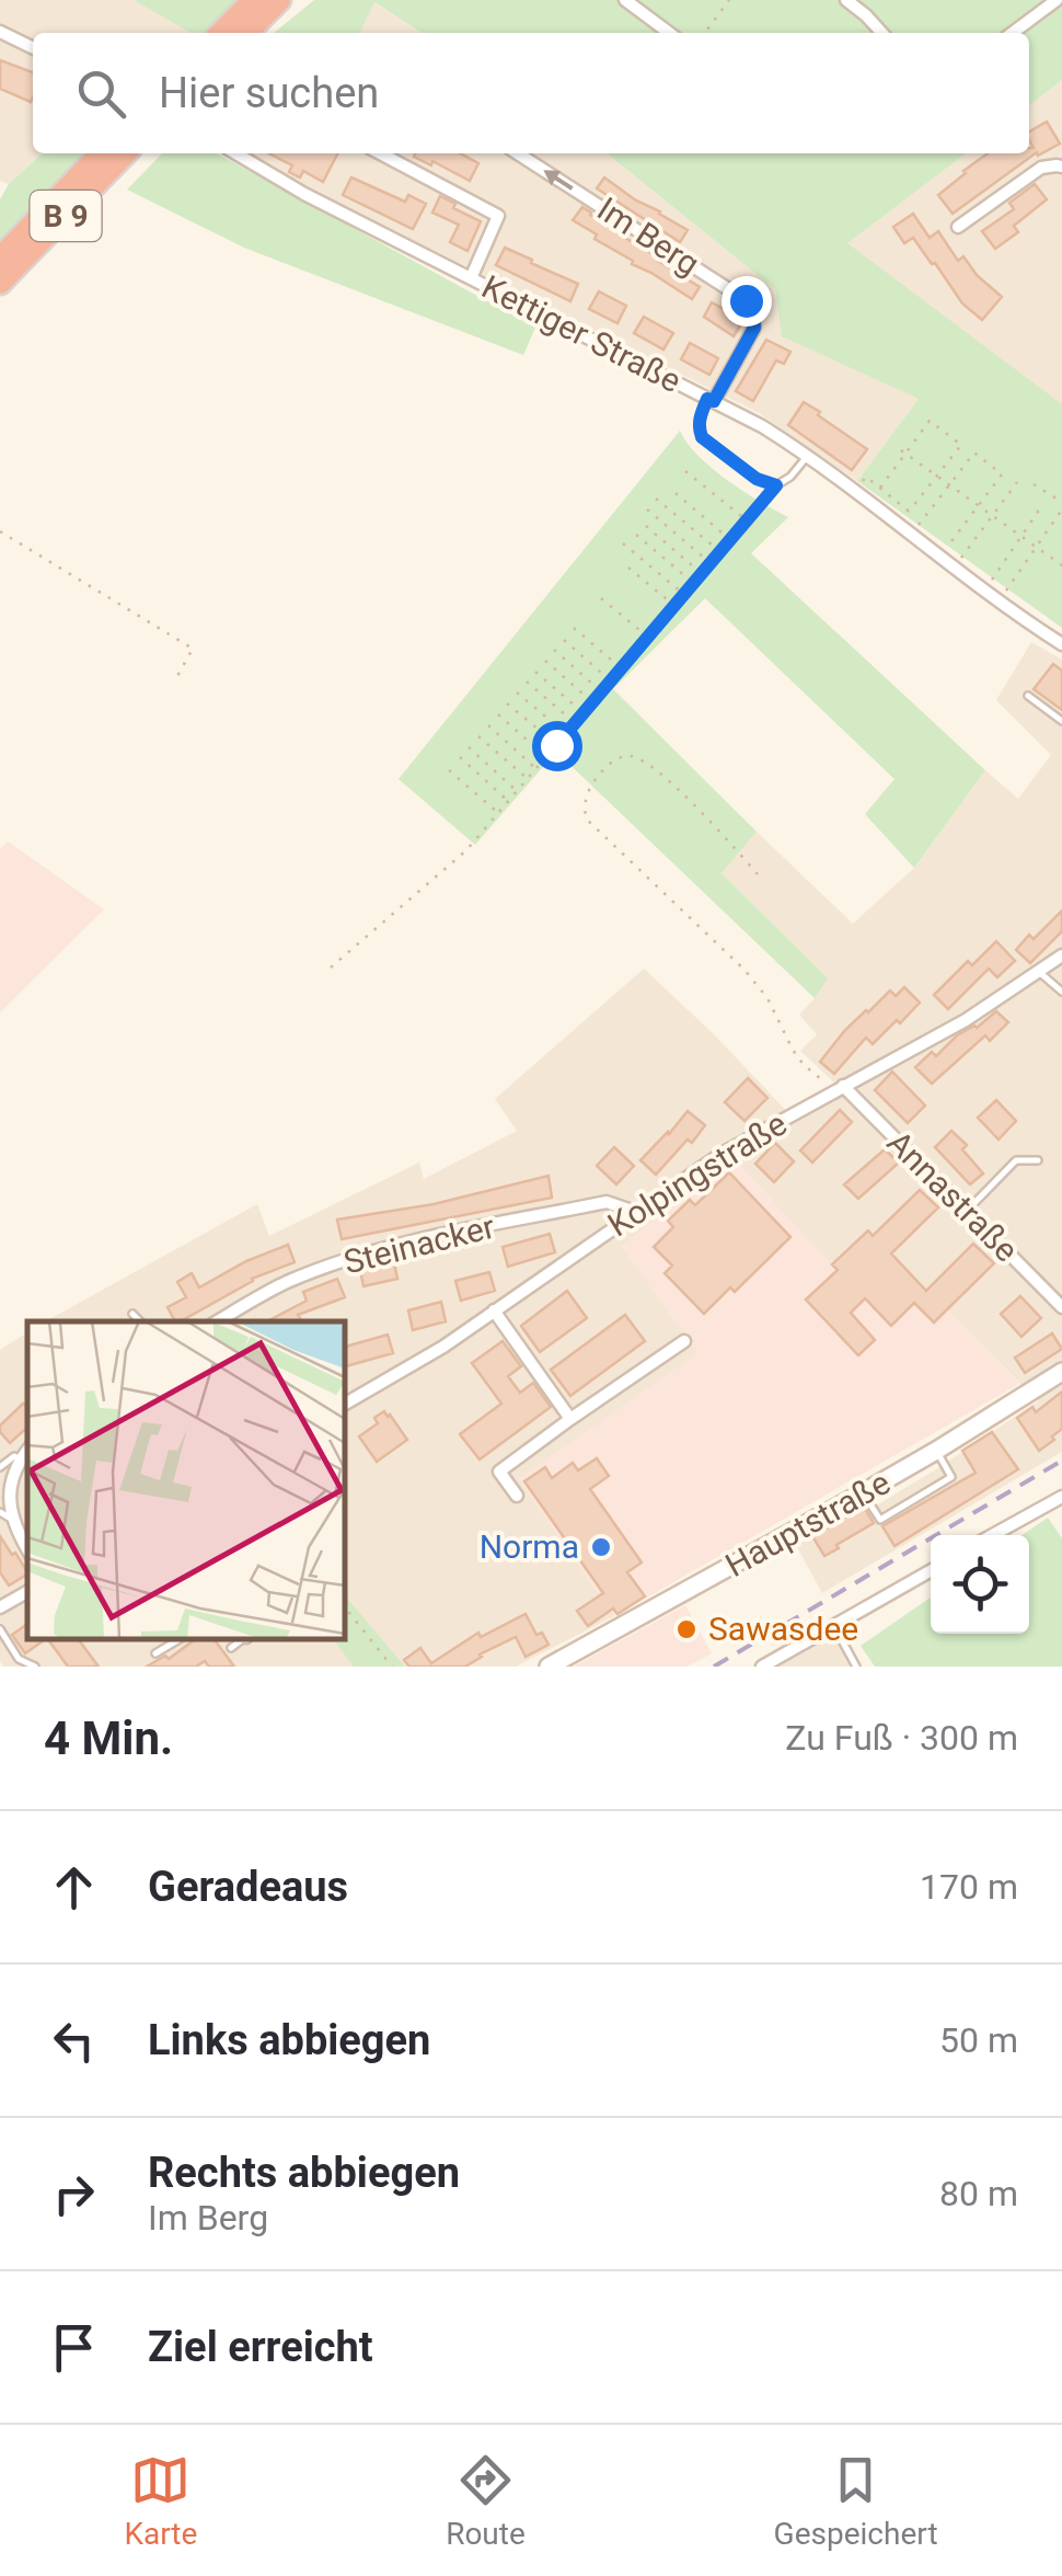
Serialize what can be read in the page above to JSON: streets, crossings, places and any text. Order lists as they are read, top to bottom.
{
  "streets": {
    "highway": ["B 9"],
    "main road": ["Hauptstraße"],
    "street": [
      "Im Berg",
      "Kettiger Straße",
      "Kolpingstraße",
      "Annastraße",
      "Steinacker"
    ]
  },
  "crossings": [
    ["Im Berg", "Kettiger Straße"],
    ["Kolpingstraße", "Annastraße"],
    ["Kolpingstraße", "Steinacker"]
  ],
  "one_way": ["Im Berg"],
  "places": ["Norma", "Sawasdee"],
  "page": {
    "search": "Hier suchen",
    "heading": ["4 Min.", "Zu Fuß · 300 m"],
    "list": [
      ["Geradeaus", "170 m"],
      ["Links abbiegen", "50 m"],
      ["Rechts abbiegen", "Im Berg", "80 m"],
      "Ziel erreicht"
    ],
    "nav": ["Karte", "Route", "Gespeichert"]
  }
}
